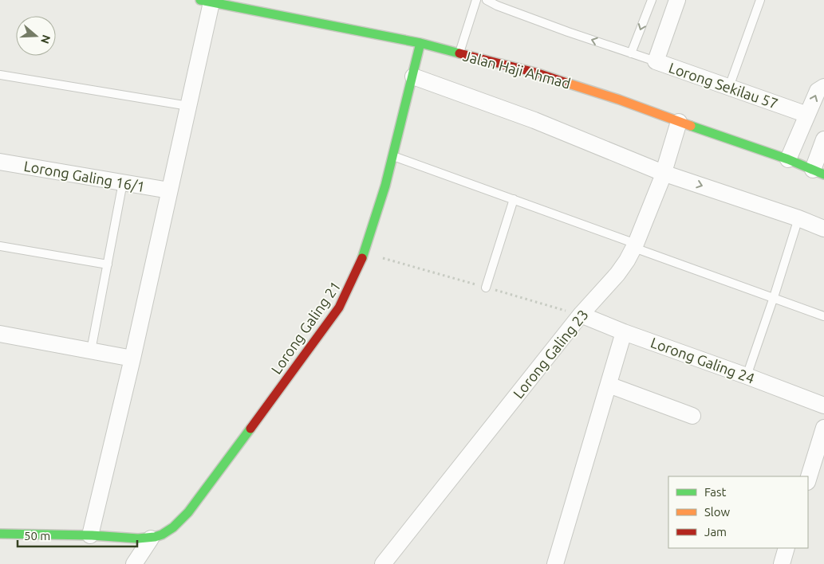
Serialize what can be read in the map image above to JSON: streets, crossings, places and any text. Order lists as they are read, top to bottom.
{
  "streets": {
    "street": [
      "Jalan Haji Ahmad",
      "Lorong Sekilau 57",
      "Lorong Galing 16/1",
      "Lorong Galing 21",
      "Lorong Galing 23",
      "Lorong Galing 24"
    ]
  },
  "crossings": [
    ["Jalan Haji Ahmad", "Lorong Galing 21"],
    ["Jalan Haji Ahmad", "Lorong Galing 23"],
    ["Lorong Galing 23", "Lorong Galing 24"]
  ],
  "legend": ["Fast", "Slow", "Jam"],
  "scale_bar": "50 m",
  "north": "right"
}
